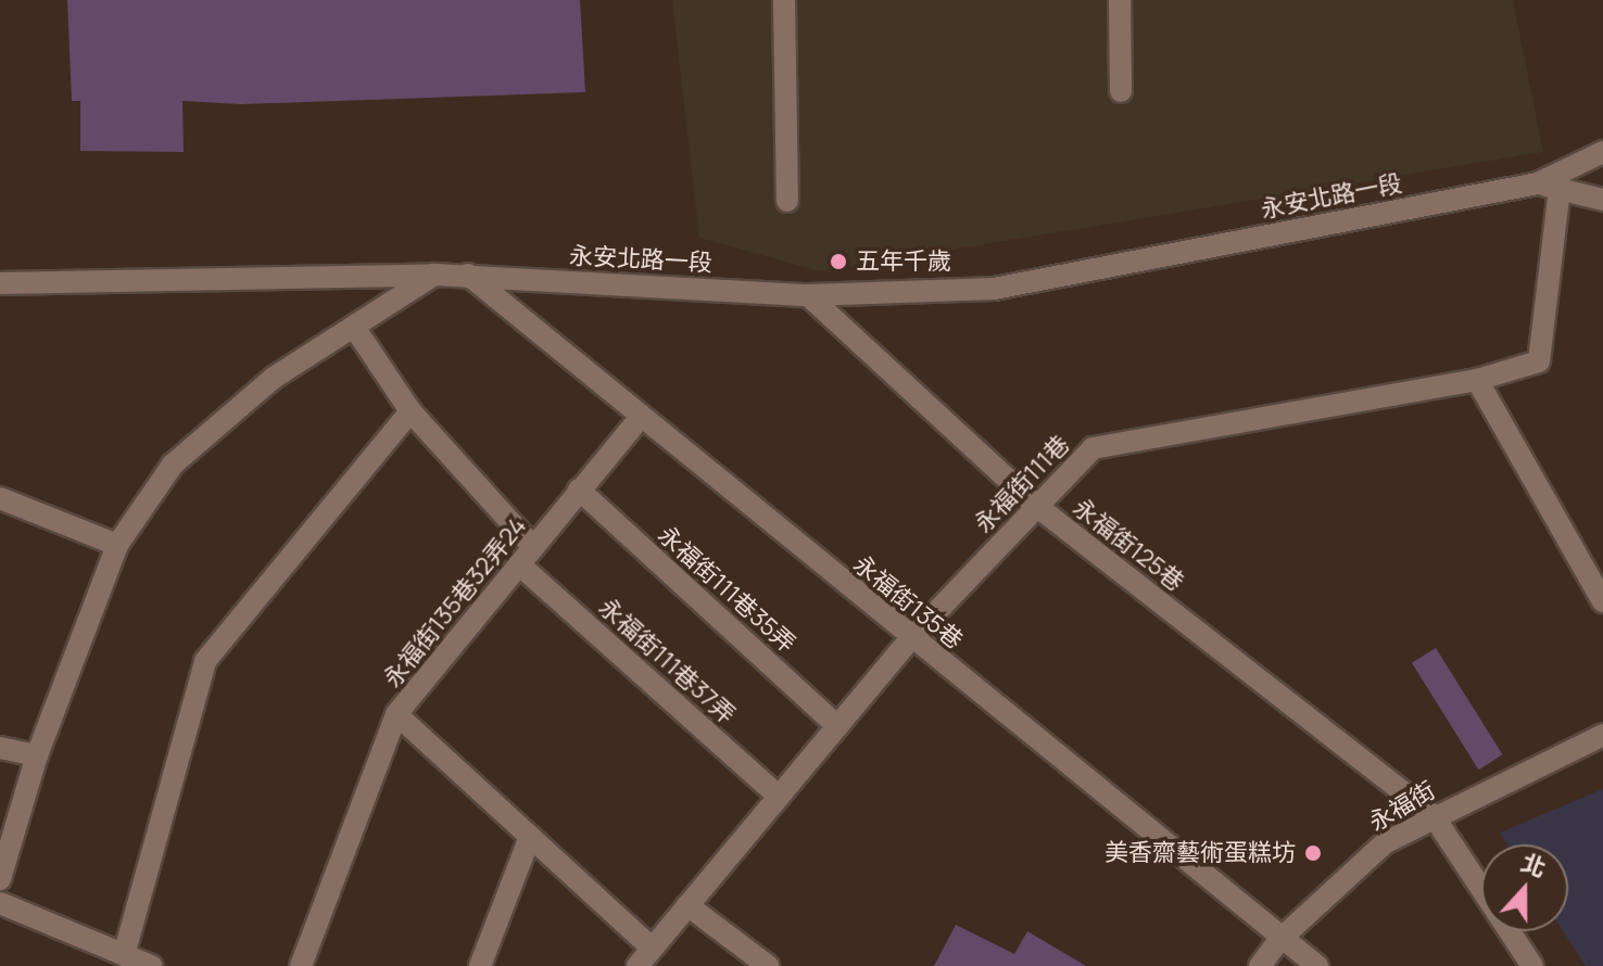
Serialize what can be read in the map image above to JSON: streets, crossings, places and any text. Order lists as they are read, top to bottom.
{
  "streets": {
    "street": [
      "永安北路一段",
      "永福街111巷",
      "永福街125巷",
      "永福街111巷35弄",
      "永福街135巷32弄24",
      "永福街135巷",
      "永福街111巷37弄",
      "永福街"
    ]
  },
  "crossings": [
    ["永安北路一段", "永福街125巷"],
    ["永安北路一段", "永福街135巷"],
    ["永福街111巷", "永福街125巷"],
    ["永福街111巷", "永福街111巷35弄"],
    ["永福街111巷", "永福街135巷32弄24"],
    ["永福街111巷", "永福街135巷"],
    ["永福街111巷", "永福街111巷37弄"],
    ["永福街125巷", "永福街"],
    ["永福街111巷35弄", "永福街135巷32弄24"],
    ["永福街135巷32弄24", "永福街135巷"],
    ["永福街135巷32弄24", "永福街111巷37弄"],
    ["永福街135巷", "永福街"]
  ],
  "places": ["五年千歲", "美香齋藝術蛋糕坊"],
  "north": "top"
}
